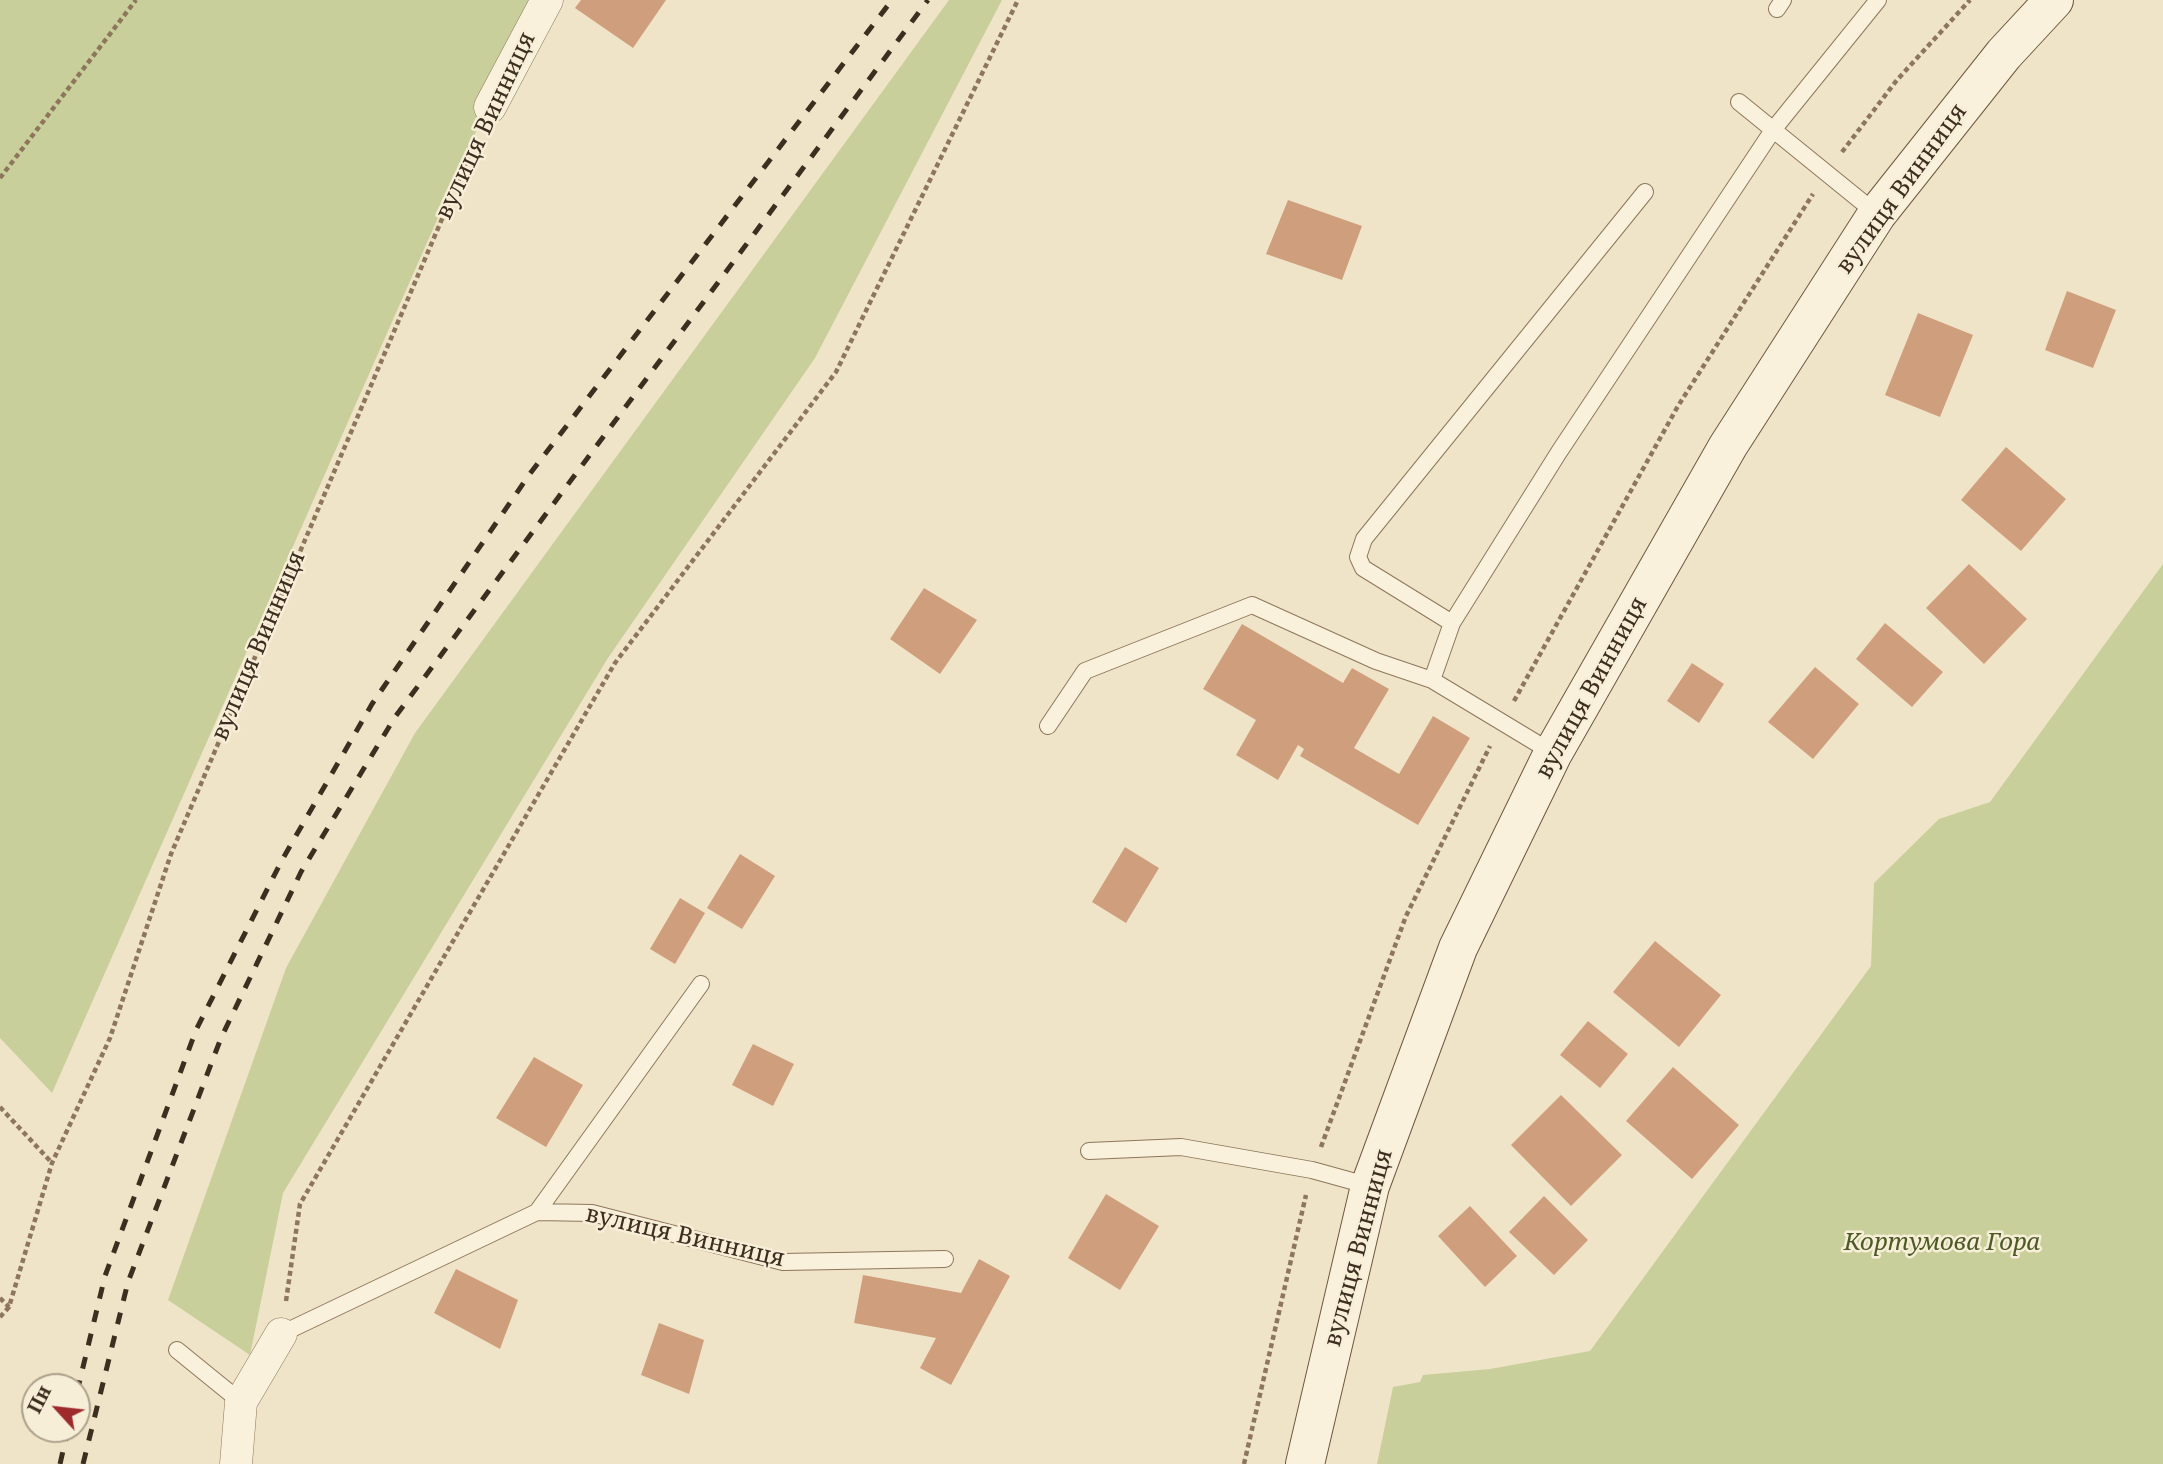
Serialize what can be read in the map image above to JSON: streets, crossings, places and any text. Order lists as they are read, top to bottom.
{
  "streets": {
    "main road": ["вулиця Винниця"]
  },
  "parks": ["Кортумова Гора"],
  "north": "top left"
}
